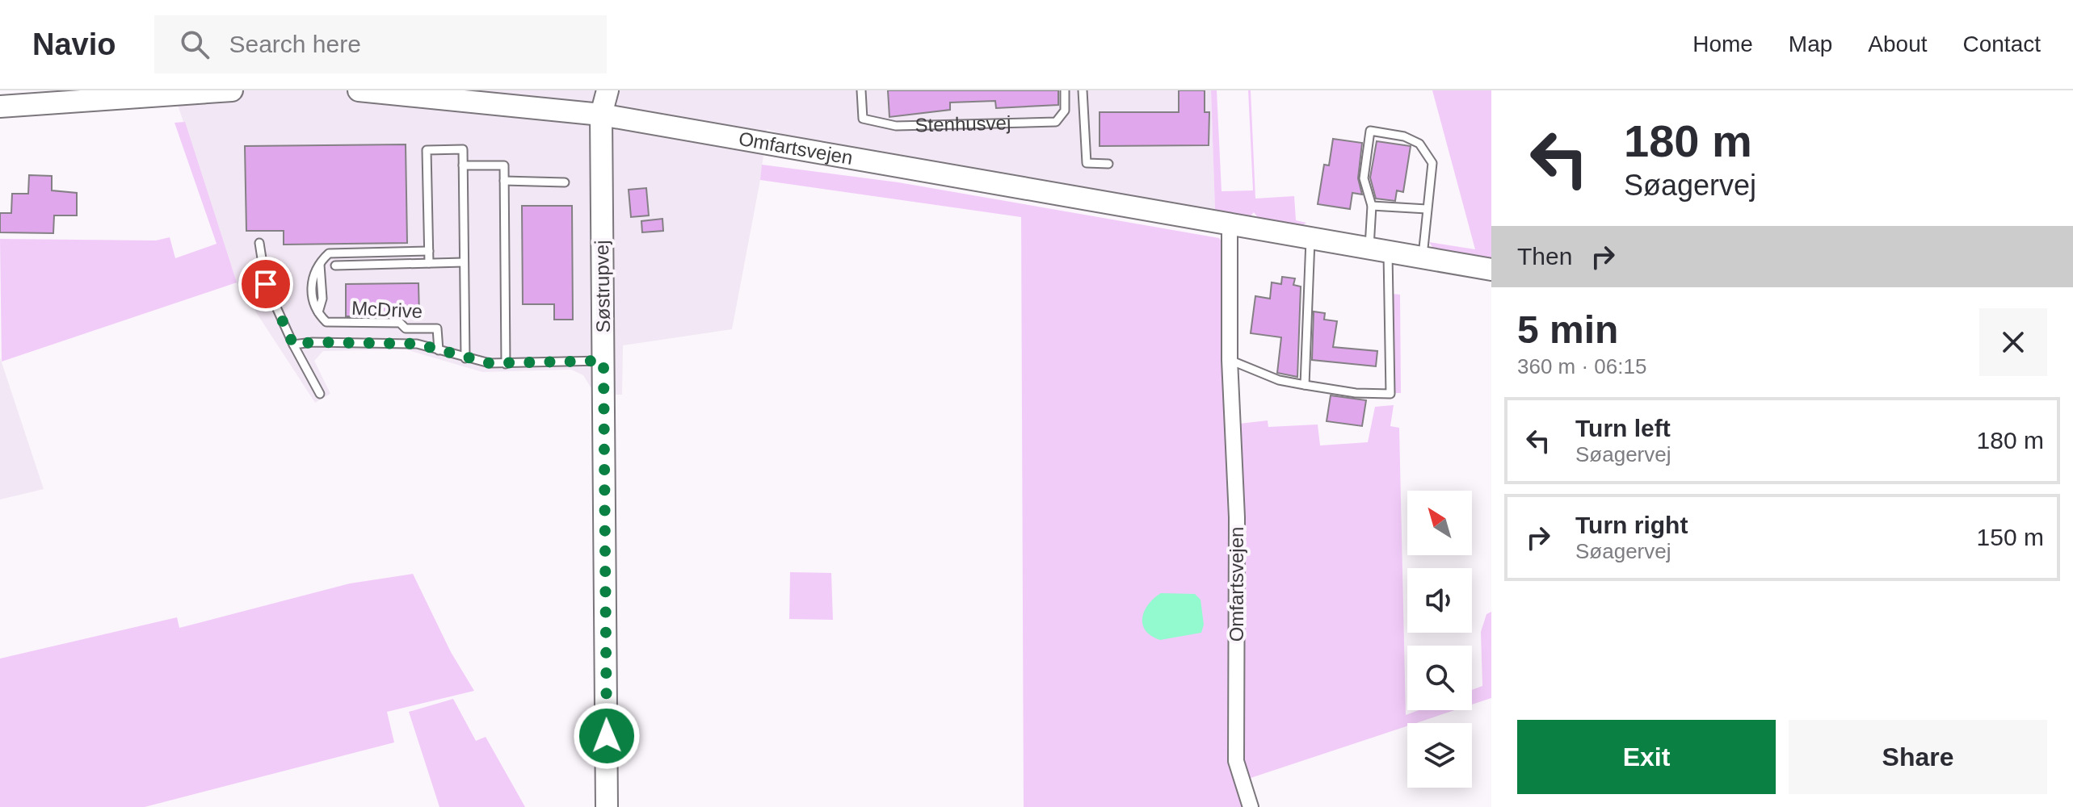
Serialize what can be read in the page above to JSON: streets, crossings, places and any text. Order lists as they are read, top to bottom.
{
  "streets": {
    "main road": ["Omfartsvejen", "Søstrupvej"],
    "lane": ["Stenhusvej", "McDrive"]
  },
  "crossings": [
    ["Omfartsvejen", "Søstrupvej"]
  ],
  "north": "top left",
  "page": {
    "header": "Navio",
    "search": "Search here",
    "nav": [
      "Home",
      "Map",
      "About",
      "Contact"
    ],
    "turn": ["180 m", "Søagervej"],
    "then": "Then",
    "heading": ["5 min", "360 m · 06:15"],
    "list": [
      {
        "name": "Turn left",
        "note": "Søagervej",
        "value": "180 m"
      },
      {
        "name": "Turn right",
        "note": "Søagervej",
        "value": "150 m"
      }
    ],
    "buttons": ["Exit", "Share"]
  }
}
